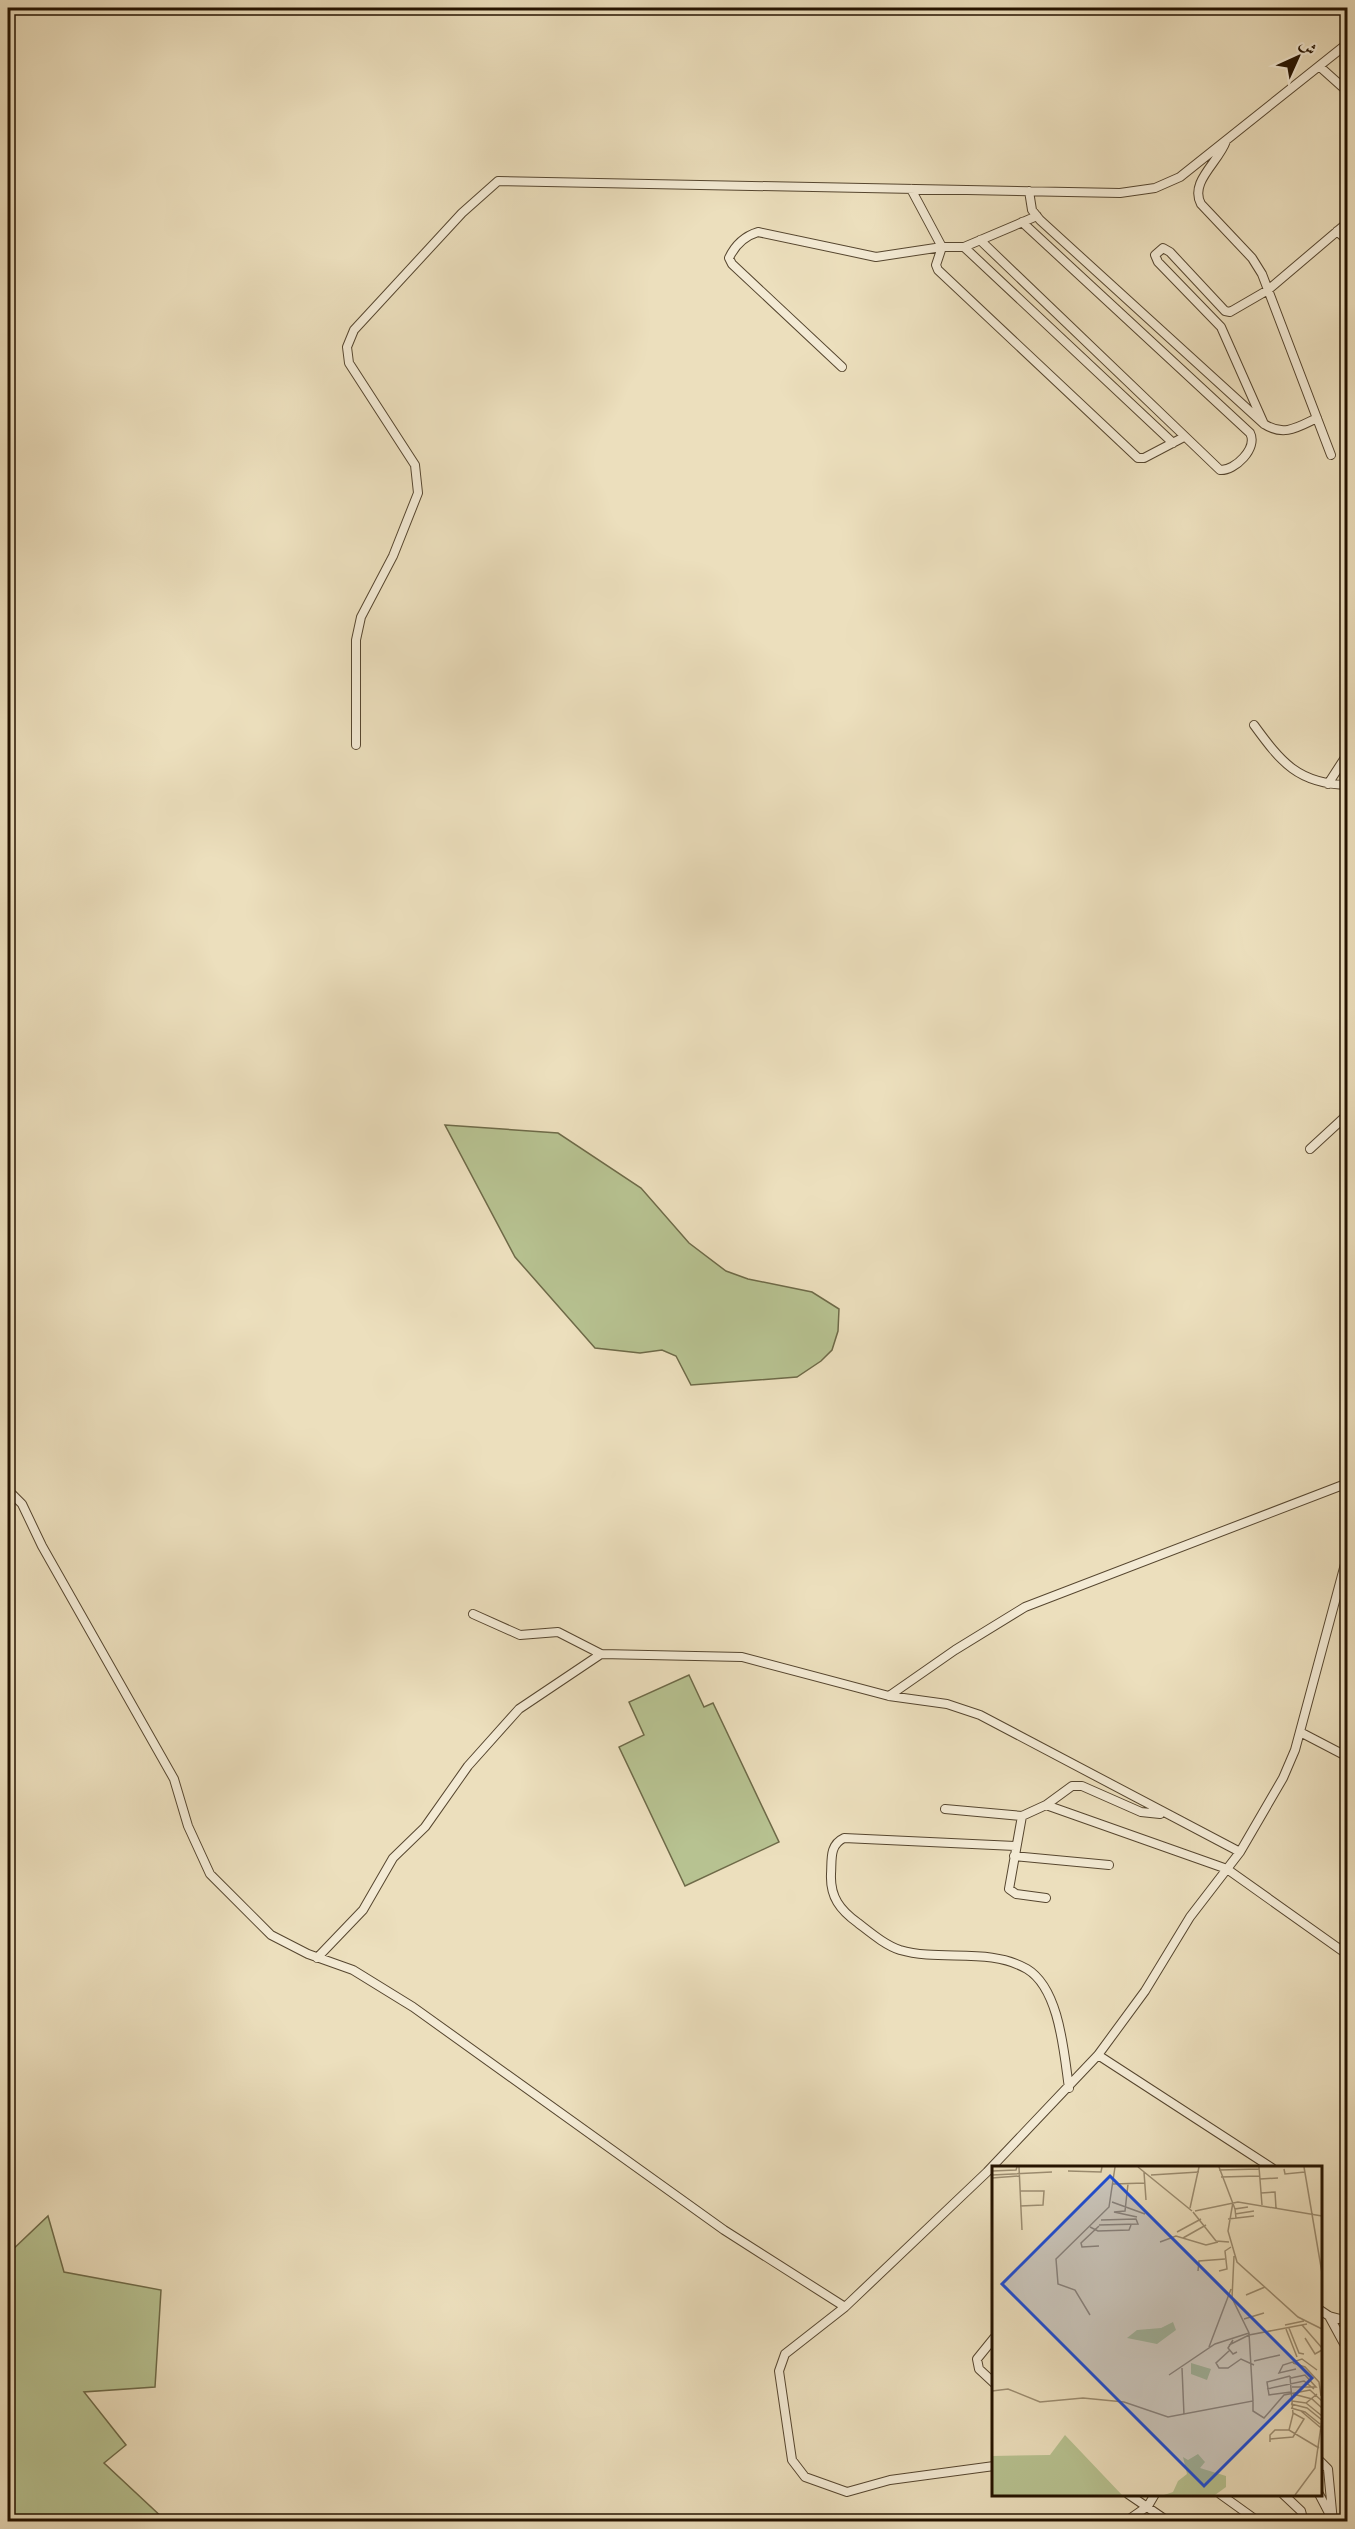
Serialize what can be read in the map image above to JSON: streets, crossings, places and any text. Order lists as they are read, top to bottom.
{
  "north": "top right"
}
